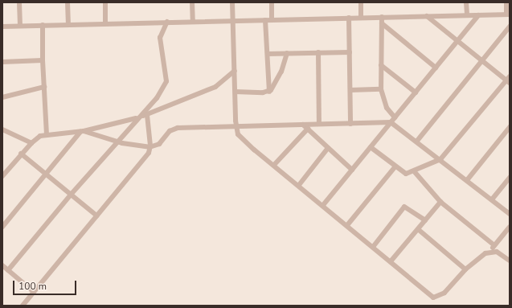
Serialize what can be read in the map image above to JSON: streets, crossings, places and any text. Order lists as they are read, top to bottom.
{
  "scale_bar": "100 m"
}
